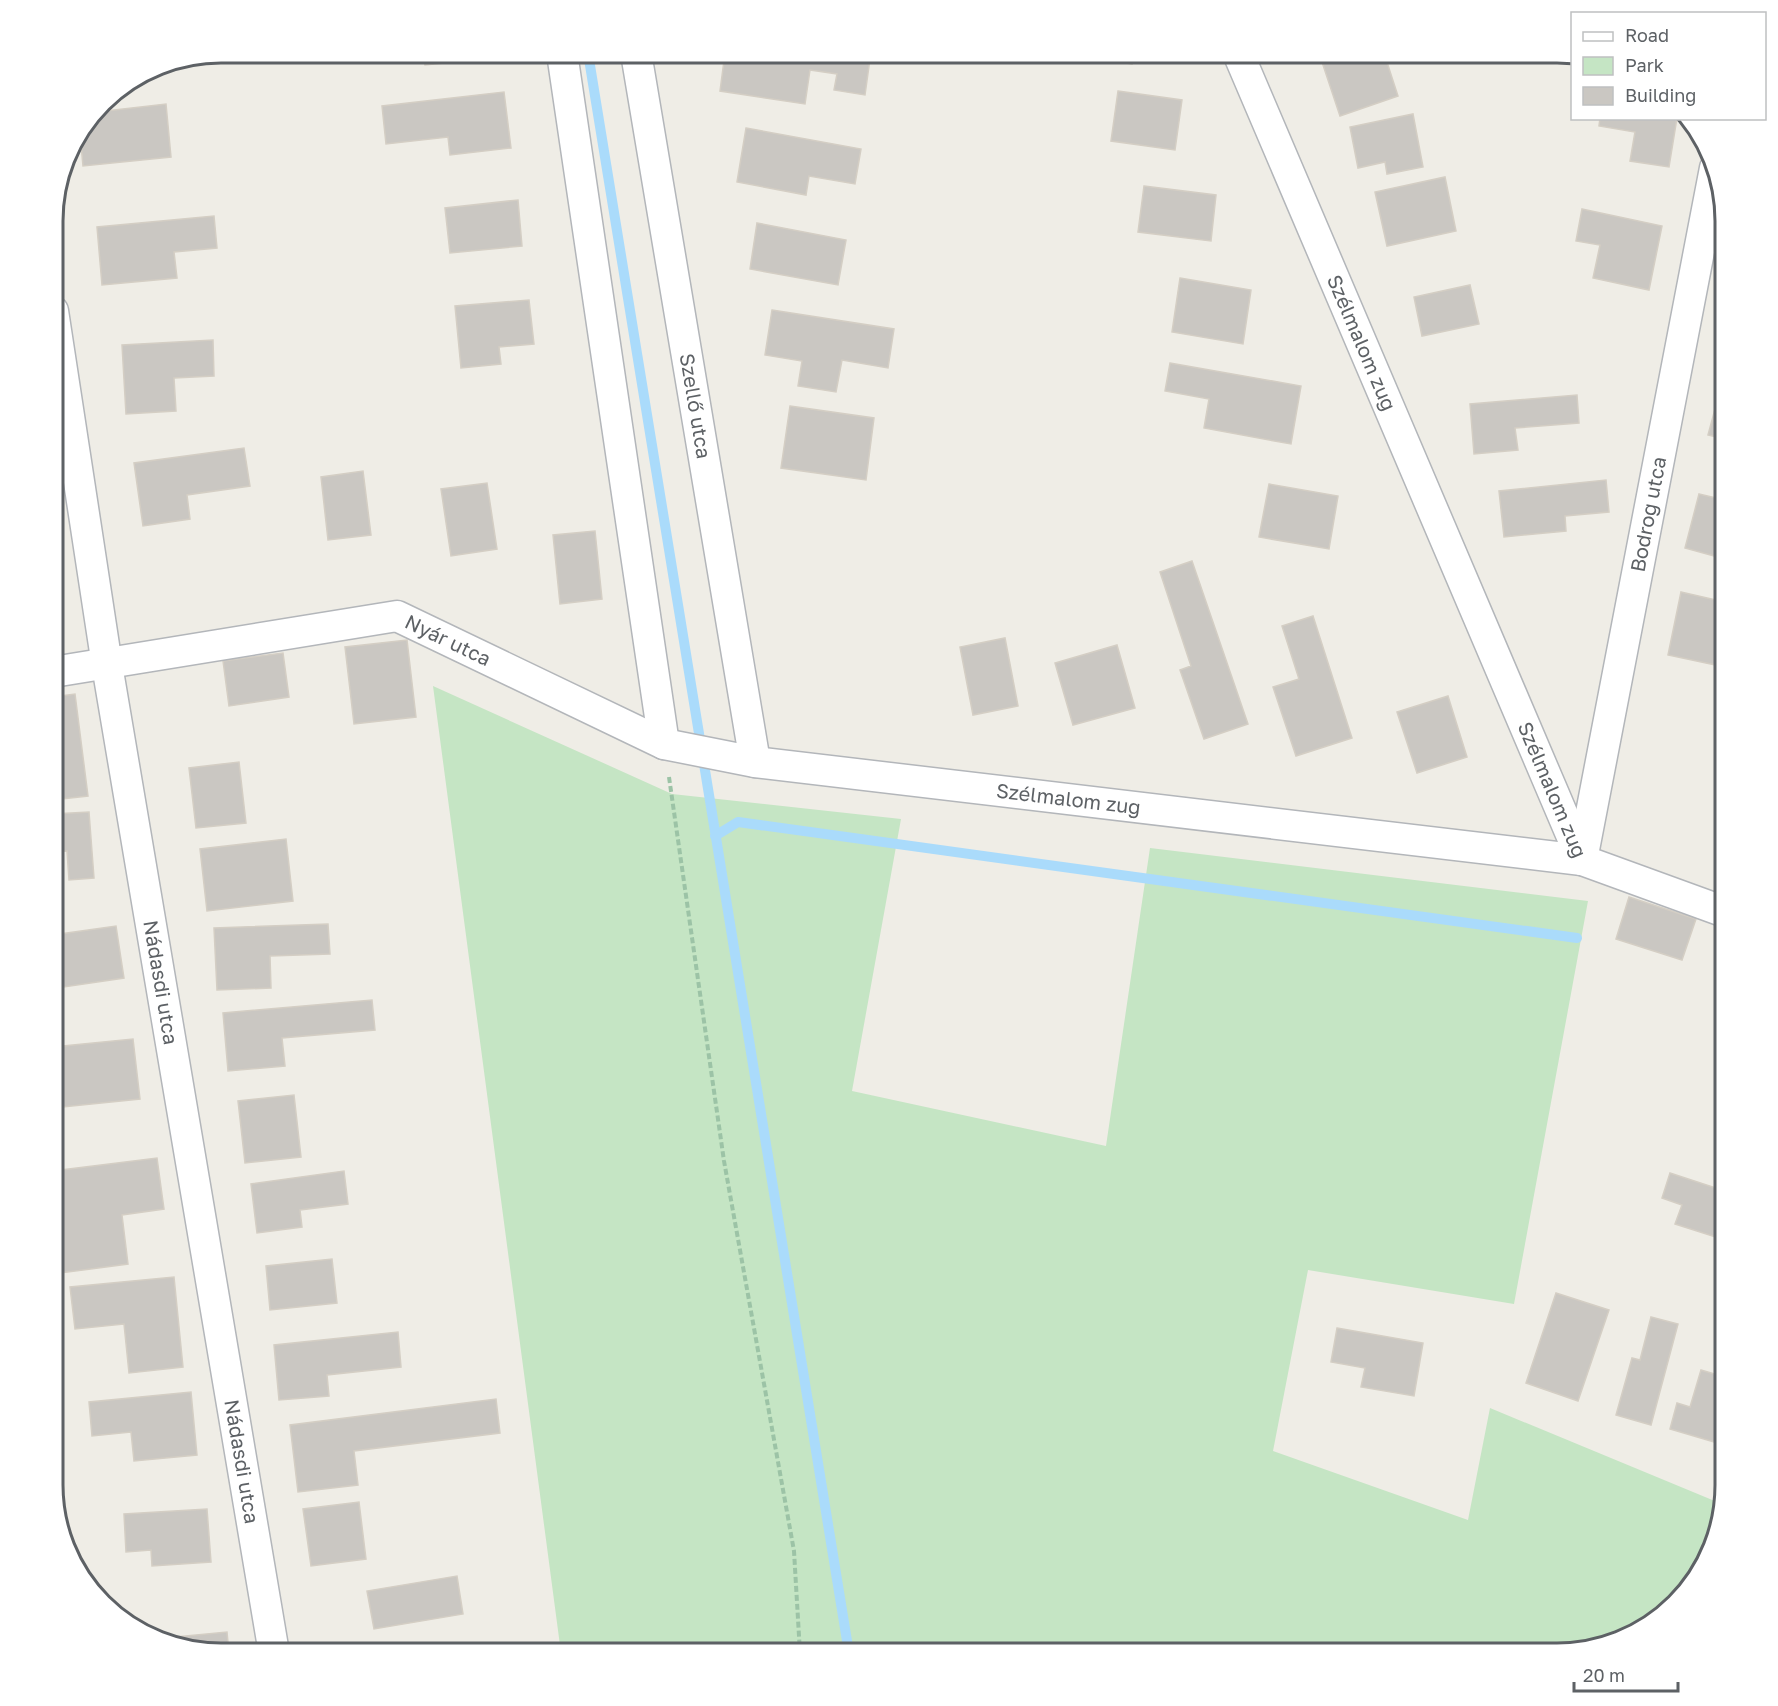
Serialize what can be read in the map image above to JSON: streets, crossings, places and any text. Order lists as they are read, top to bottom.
{
  "streets": {
    "street": [
      "Szélmalom zug",
      "Szellő utca",
      "Bodrog utca",
      "Nyár utca",
      "Nádasdi utca"
    ]
  },
  "crossings": [
    ["Szélmalom zug", "Szellő utca"],
    ["Szélmalom zug", "Bodrog utca"],
    ["Szélmalom zug", "Nyár utca"],
    ["Szellő utca", "Nyár utca"],
    ["Nyár utca", "Nádasdi utca"]
  ],
  "legend": ["Road", "Park", "Building"],
  "scale_bar": "20 m"
}
